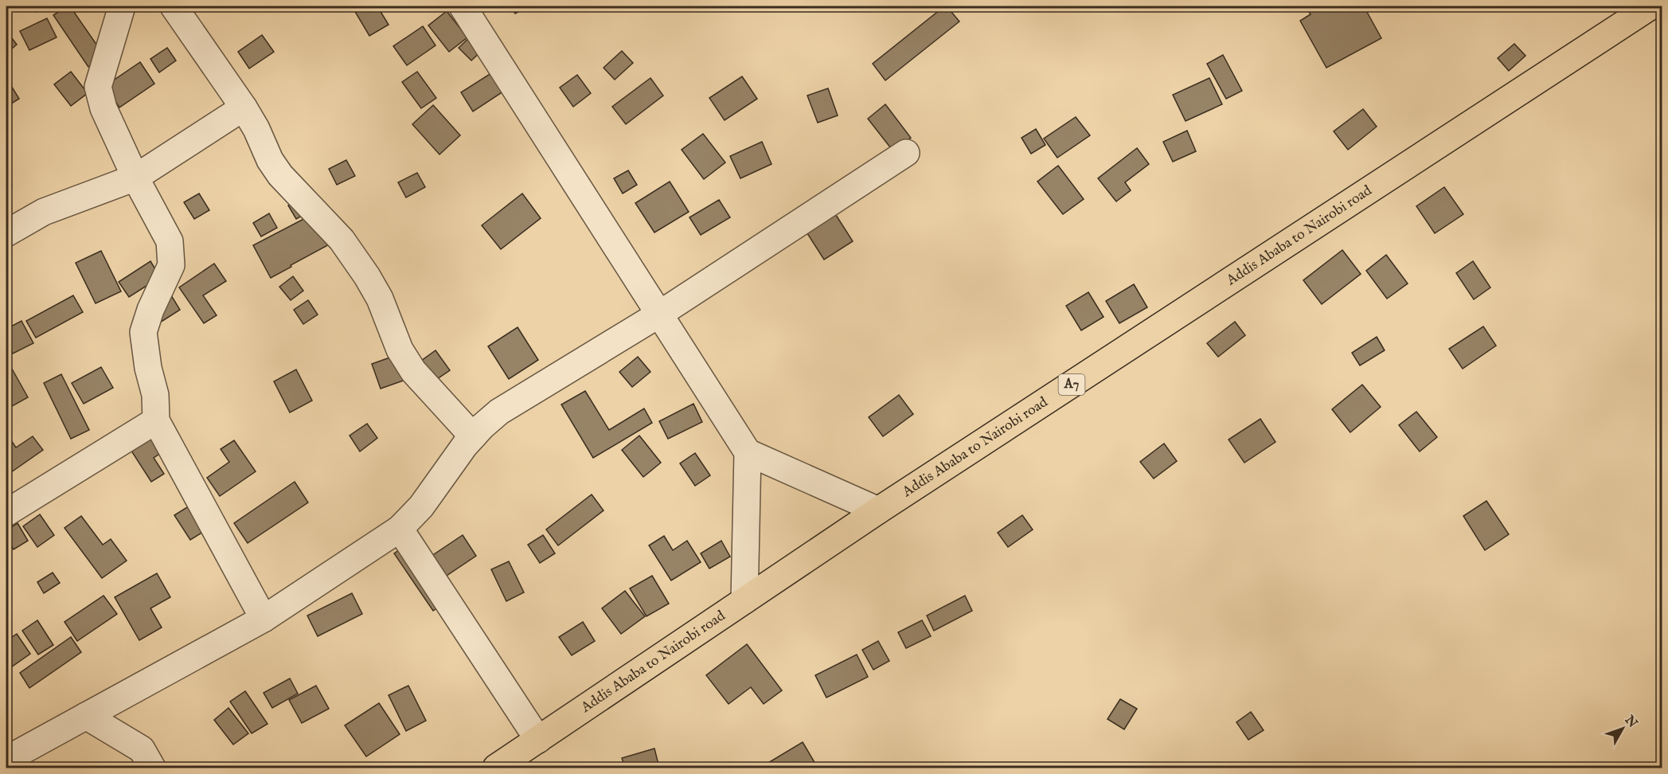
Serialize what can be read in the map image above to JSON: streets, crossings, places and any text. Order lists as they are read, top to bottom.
{
  "streets": {
    "highway": ["Addis Ababa to Nairobi road", "A7"]
  },
  "north": "top right"
}
